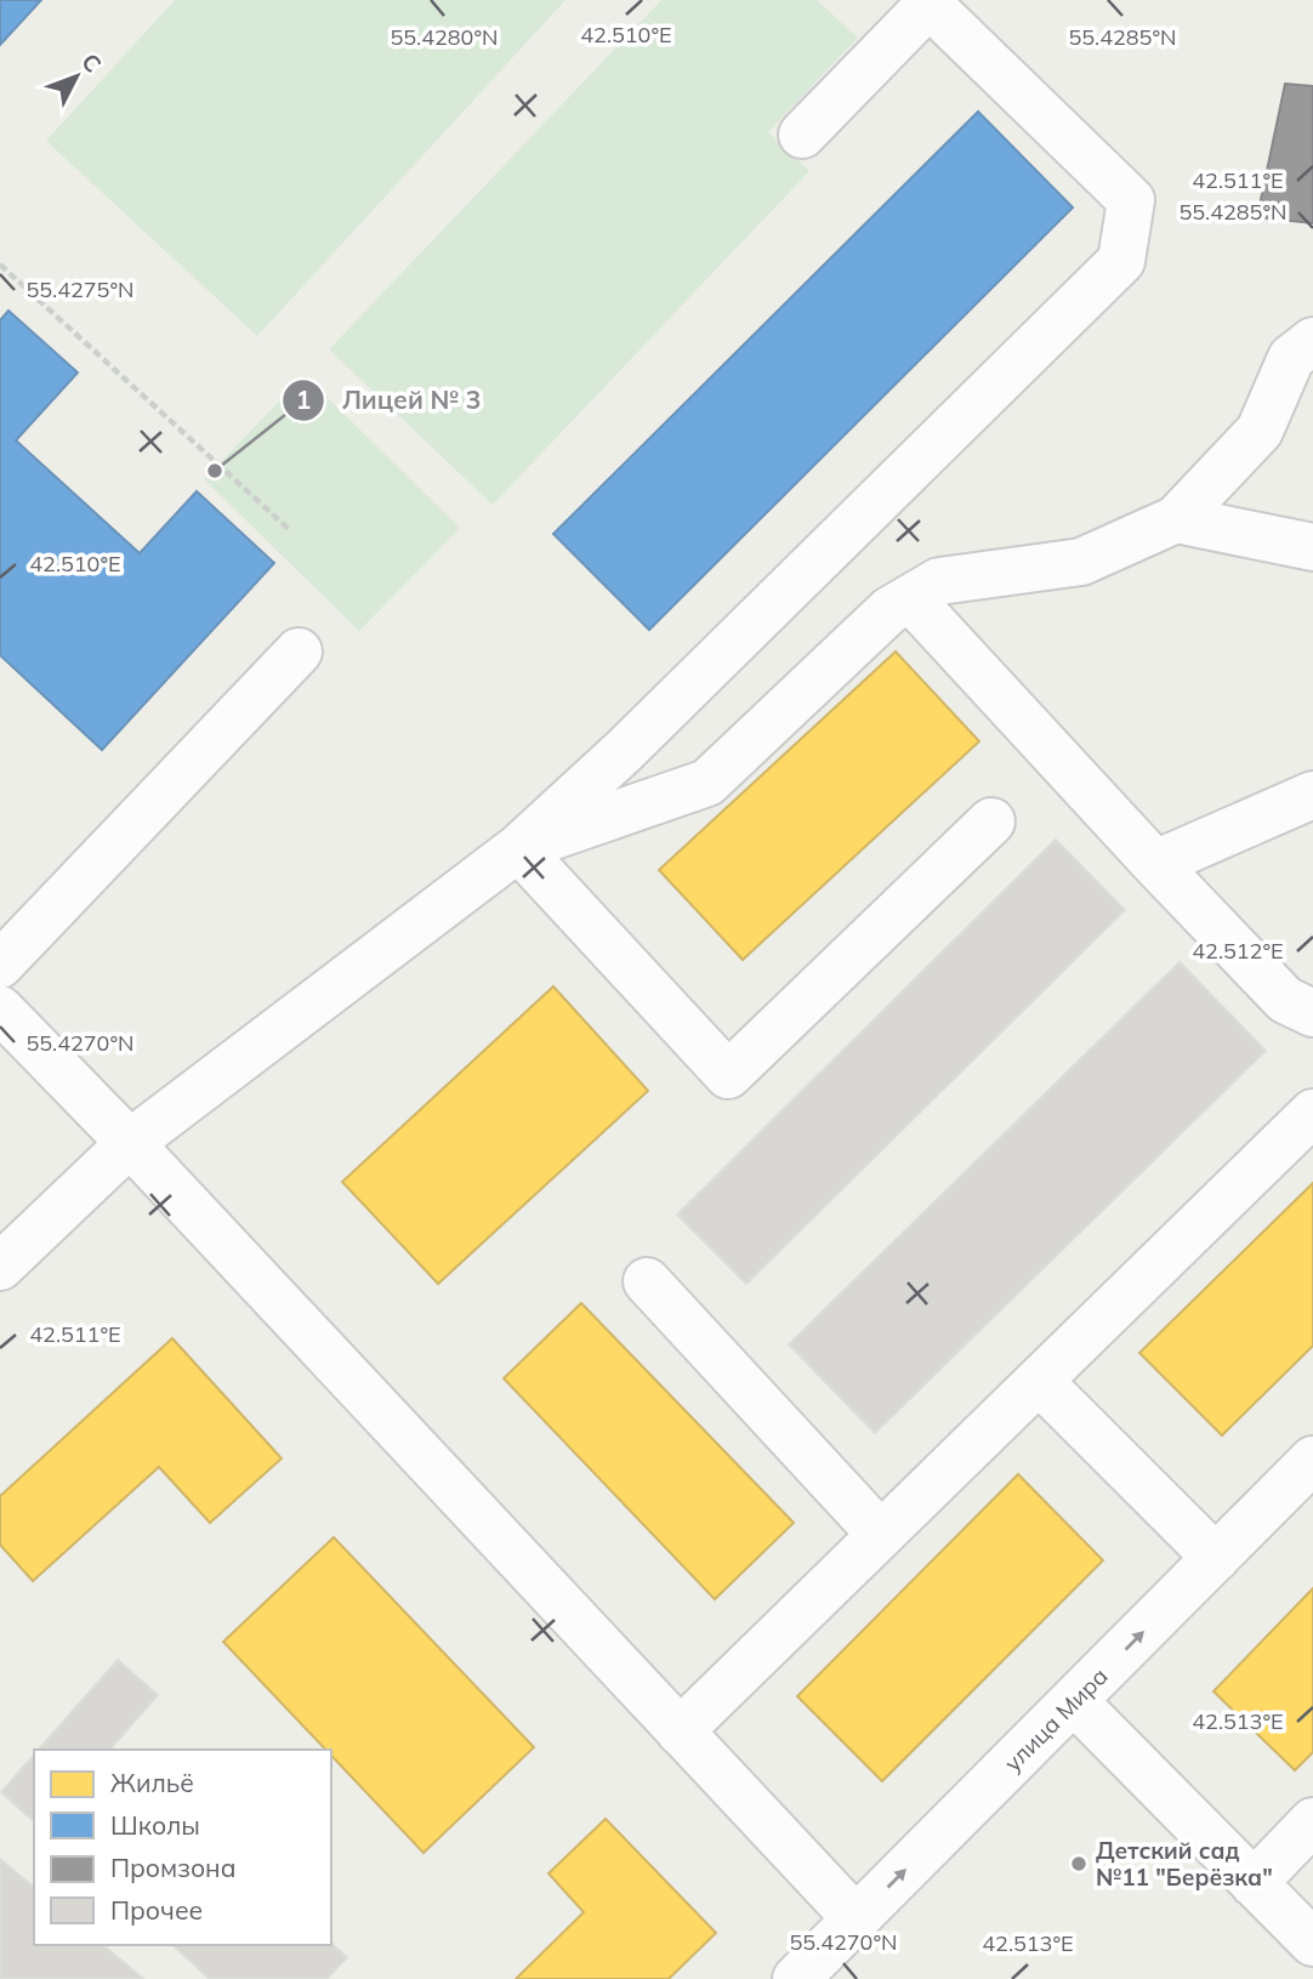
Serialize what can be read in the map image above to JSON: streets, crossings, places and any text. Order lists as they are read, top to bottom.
{
  "streets": {
    "street": ["улица Мира"]
  },
  "places": ["Лицей № 3", "Детский сад №11 \"Берёзка\""],
  "legend": [
    "Жильё",
    "Школы",
    "Промзона",
    "Прочее"
  ],
  "north": "top right",
  "coordinates": [
    "42.510°E",
    "55.4280°N",
    "55.4285°N",
    "42.511°E",
    "55.4275°N",
    "42.512°E",
    "55.4270°N",
    "42.513°E"
  ]
}
